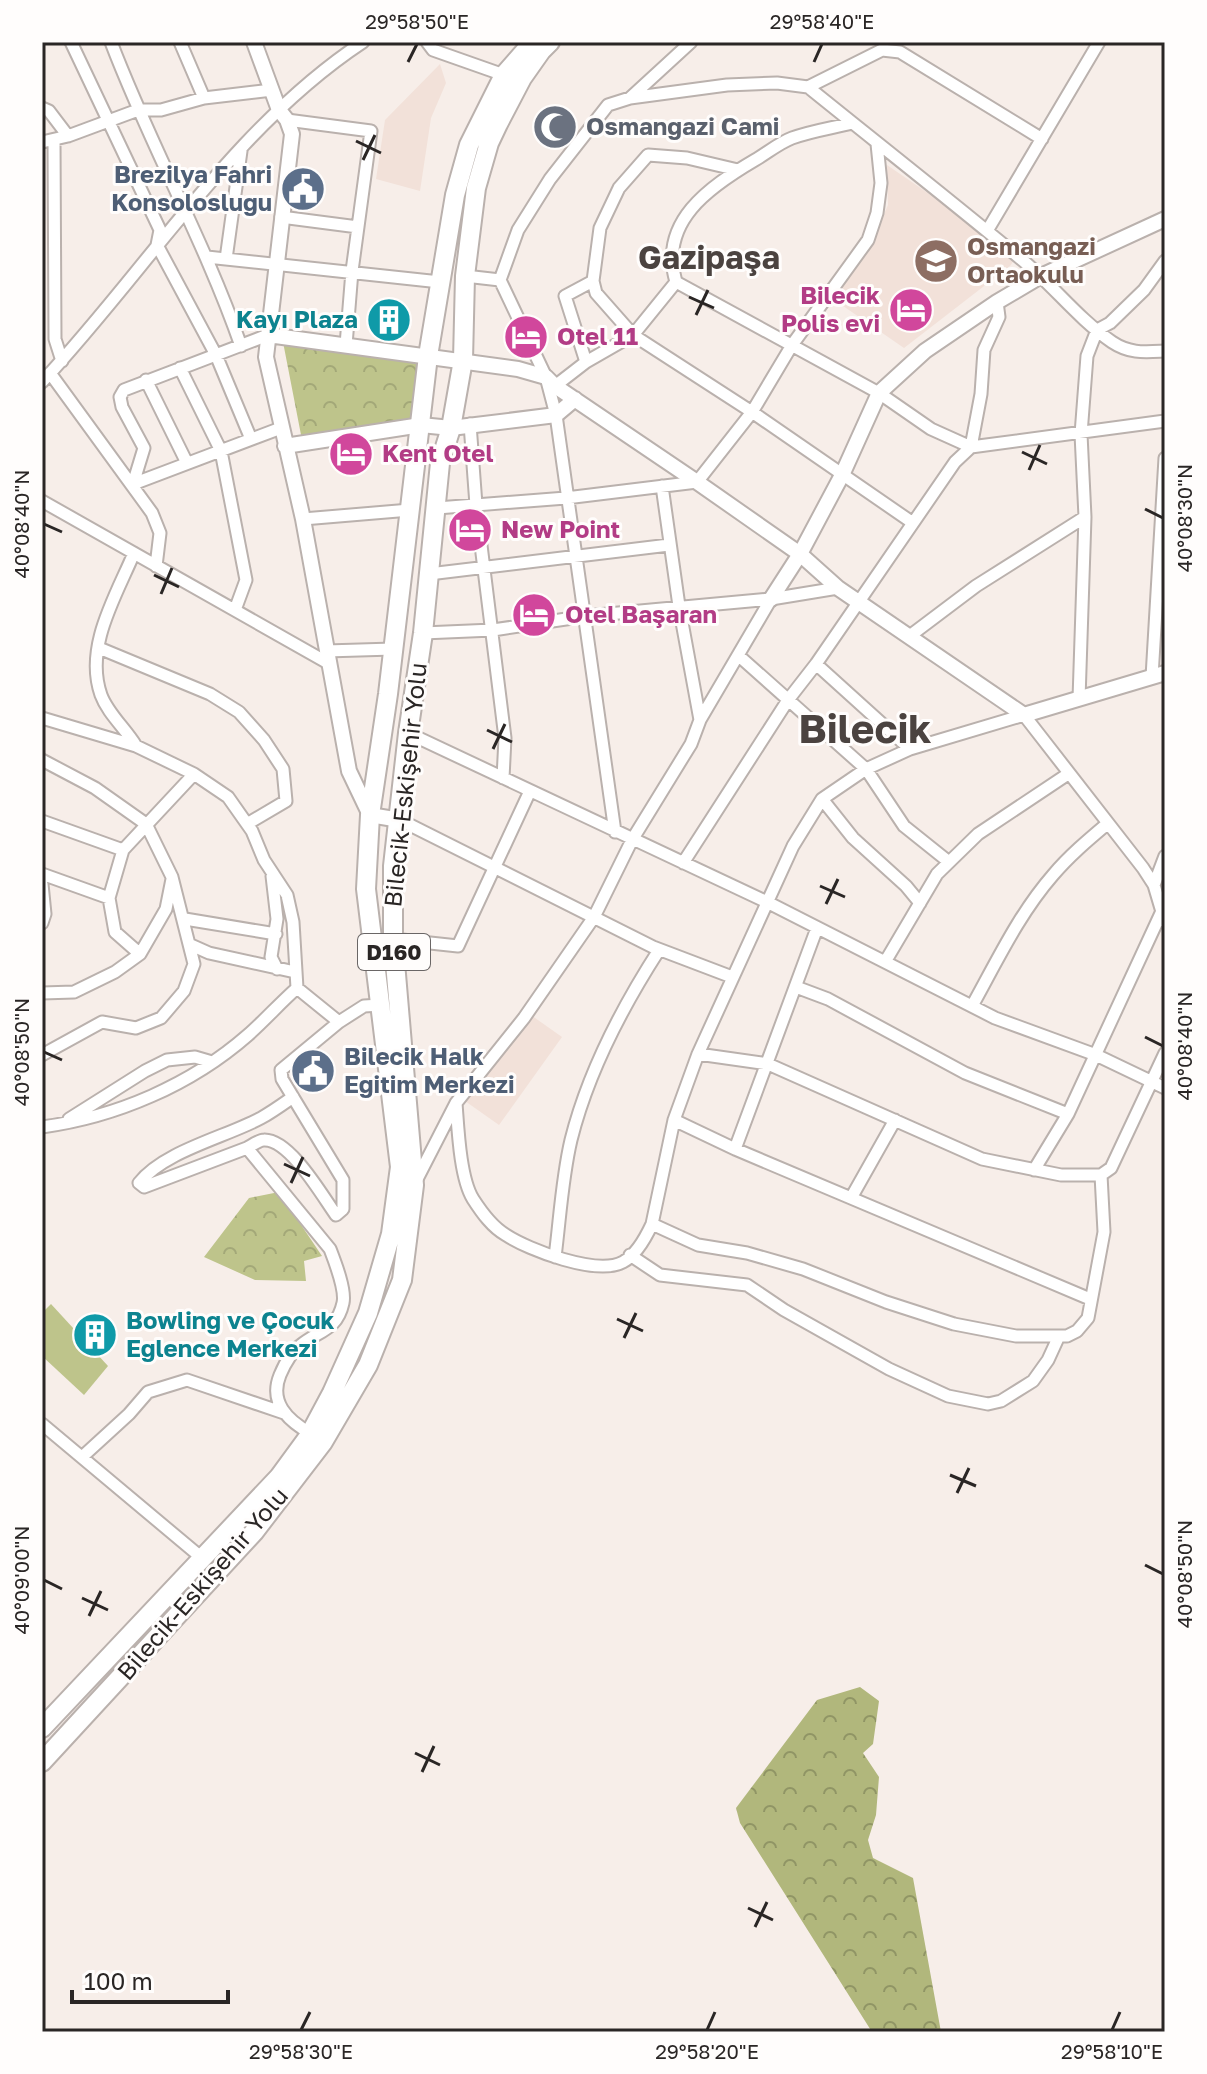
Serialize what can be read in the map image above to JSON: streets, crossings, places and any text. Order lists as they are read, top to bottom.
{
  "streets": {
    "main road": ["Bilecik-Eskişehir Yolu", "D160"]
  },
  "districts": ["Gazipaşa", "Bilecik"],
  "places": {
    "mosque": ["Osmangazi Cami"],
    "public building": ["Brezilya Fahri Konsolosluğu", "Bilecik Halk Eğitim Merkezi"],
    "school or university": ["Osmangazi Ortaokulu"],
    "hotel": [
      "Bilecik Polis evi",
      "Otel 11",
      "Kent Otel",
      "New Point",
      "Otel Başaran"
    ],
    "building": ["Kayı Plaza", "Bowling ve Çocuk Eğlence Merkezi"]
  },
  "scale_bar": "100 m",
  "coordinates": [
    "29°58'50\"E",
    "29°58'40\"E",
    "40°08'30\"N",
    "40°08'40\"N",
    "40°08'50\"N",
    "40°09'00\"N",
    "29°58'30\"E",
    "29°58'20\"E",
    "29°58'10\"E"
  ]
}
